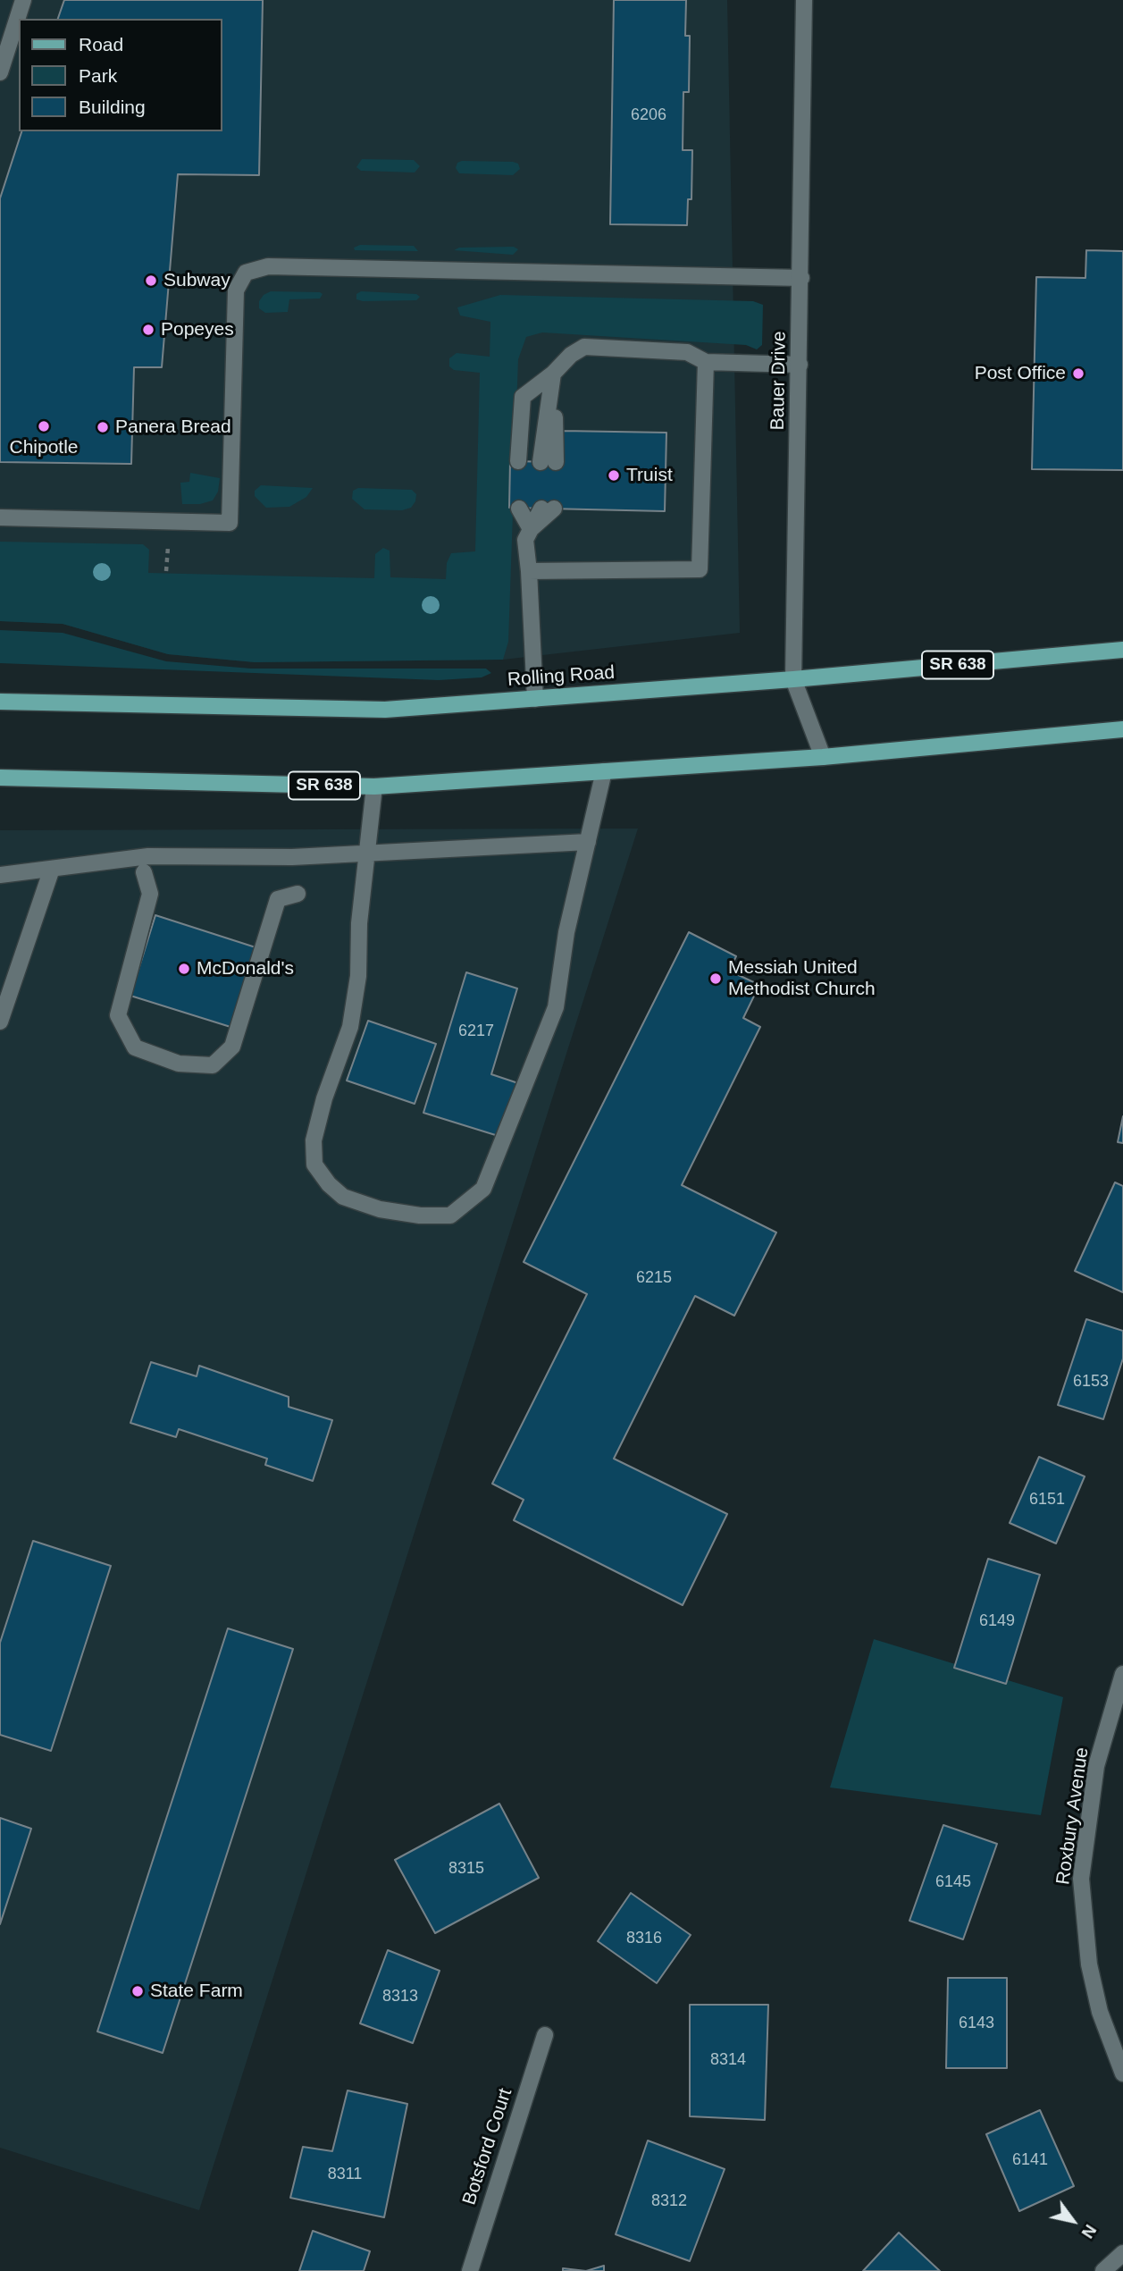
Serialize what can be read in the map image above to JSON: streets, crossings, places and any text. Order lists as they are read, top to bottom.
{
  "streets": {
    "main road": ["SR 638", "Rolling Road"],
    "street": ["Bauer Drive", "Roxbury Avenue", "Botsford Court"]
  },
  "crossings": [
    ["Bauer Drive", "SR 638"],
    ["Bauer Drive", "Rolling Road"]
  ],
  "places": [
    "Subway",
    "Popeyes",
    "Post Office",
    "Chipotle",
    "Panera Bread",
    "Truist",
    "McDonald's",
    "Messiah United Methodist Church",
    "State Farm"
  ],
  "house_numbers": [
    "6206",
    "6217",
    "6215",
    "6153",
    "6151",
    "6149",
    "8315",
    "6145",
    "8316",
    "8313",
    "6143",
    "8314",
    "6141",
    "8311",
    "8312"
  ],
  "legend": ["Road", "Park", "Building"],
  "north": "bottom right"
}
